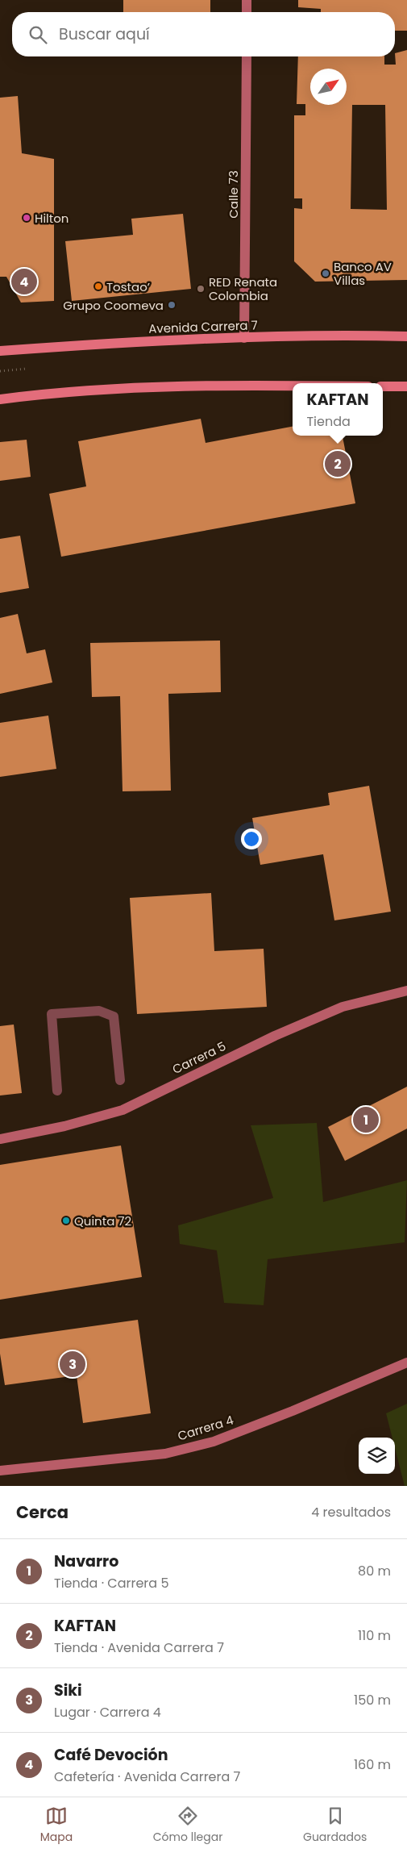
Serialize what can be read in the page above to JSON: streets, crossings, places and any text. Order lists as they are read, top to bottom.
{
  "streets": {
    "main road": ["Avenida Carrera 7"],
    "street": ["Calle 73", "Carrera 5", "Carrera 4"]
  },
  "crossings": [
    ["Calle 73", "Avenida Carrera 7"]
  ],
  "places": [
    "Hilton",
    "Banco AV Villas",
    "Tostao’",
    "RED Renata Colombia",
    "Grupo Coomeva",
    "Quinta 72"
  ],
  "north": "top right",
  "page": {
    "search": "Buscar aquí",
    "pins": [
      "4",
      "2",
      "1",
      "3"
    ],
    "popup": ["KAFTAN", "Tienda"],
    "heading": ["Cerca", "4 resultados"],
    "list": [
      {
        "mark": "1",
        "name": "Navarro",
        "note": "Tienda · Carrera 5",
        "value": "80 m"
      },
      {
        "mark": "2",
        "name": "KAFTAN",
        "note": "Tienda · Avenida Carrera 7",
        "value": "110 m"
      },
      {
        "mark": "3",
        "name": "Siki",
        "note": "Lugar · Carrera 4",
        "value": "150 m"
      },
      {
        "mark": "4",
        "name": "Café Devoción",
        "note": "Cafetería · Avenida Carrera 7",
        "value": "160 m"
      }
    ],
    "nav": ["Mapa", "Cómo llegar", "Guardados"]
  }
}
